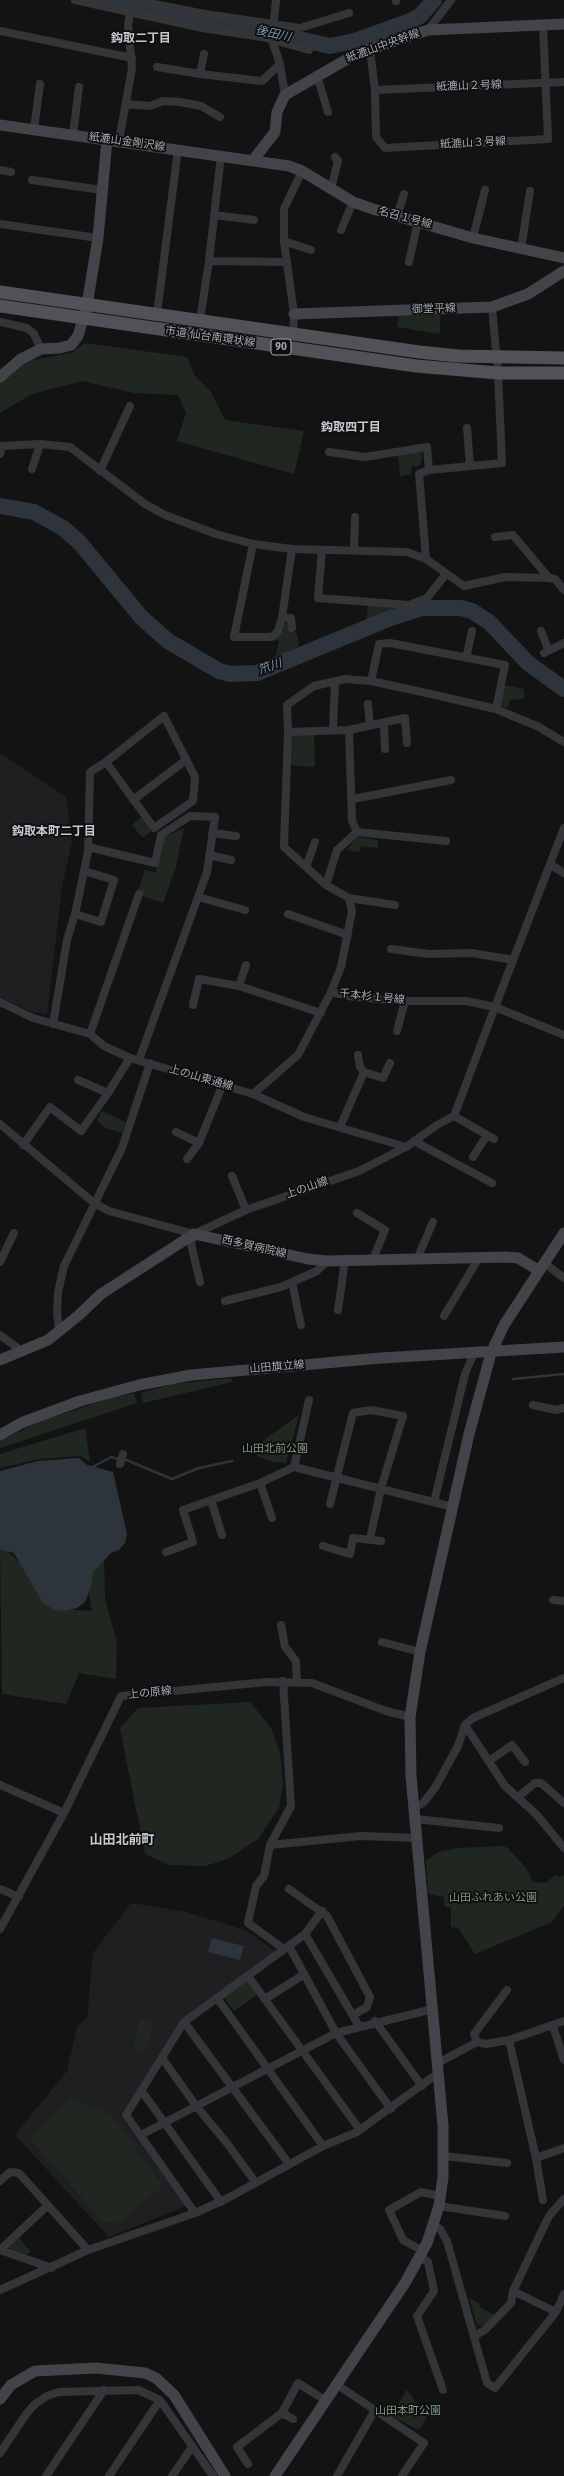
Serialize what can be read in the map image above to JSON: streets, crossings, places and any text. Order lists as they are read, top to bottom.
{
  "streets": {
    "main road": ["市道 仙台南環状線", "90"],
    "street": [
      "紙漉山中央幹線",
      "紙漉山２号線",
      "紙漉山金剛沢線",
      "紙漉山３号線",
      "名召１号線",
      "御堂平線",
      "千本杉１号線",
      "上の山東通線",
      "上の山線",
      "西多賀病院線",
      "山田旗立線",
      "上の原線"
    ]
  },
  "crossings": [
    ["紙漉山中央幹線", "紙漉山３号線"],
    ["紙漉山２号線", "紙漉山３号線"],
    ["紙漉山金剛沢線", "名召１号線"],
    ["千本杉１号線", "上の山東通線"],
    ["上の山東通線", "上の山線"],
    ["上の山線", "西多賀病院線"]
  ],
  "districts": [
    "鈎取二丁目",
    "鈎取四丁目",
    "鈎取本町二丁目",
    "山田北前町"
  ],
  "water": ["後田川", "笊川"],
  "parks": ["山田北前公園", "山田ふれあい公園", "山田本町公園"]
}
